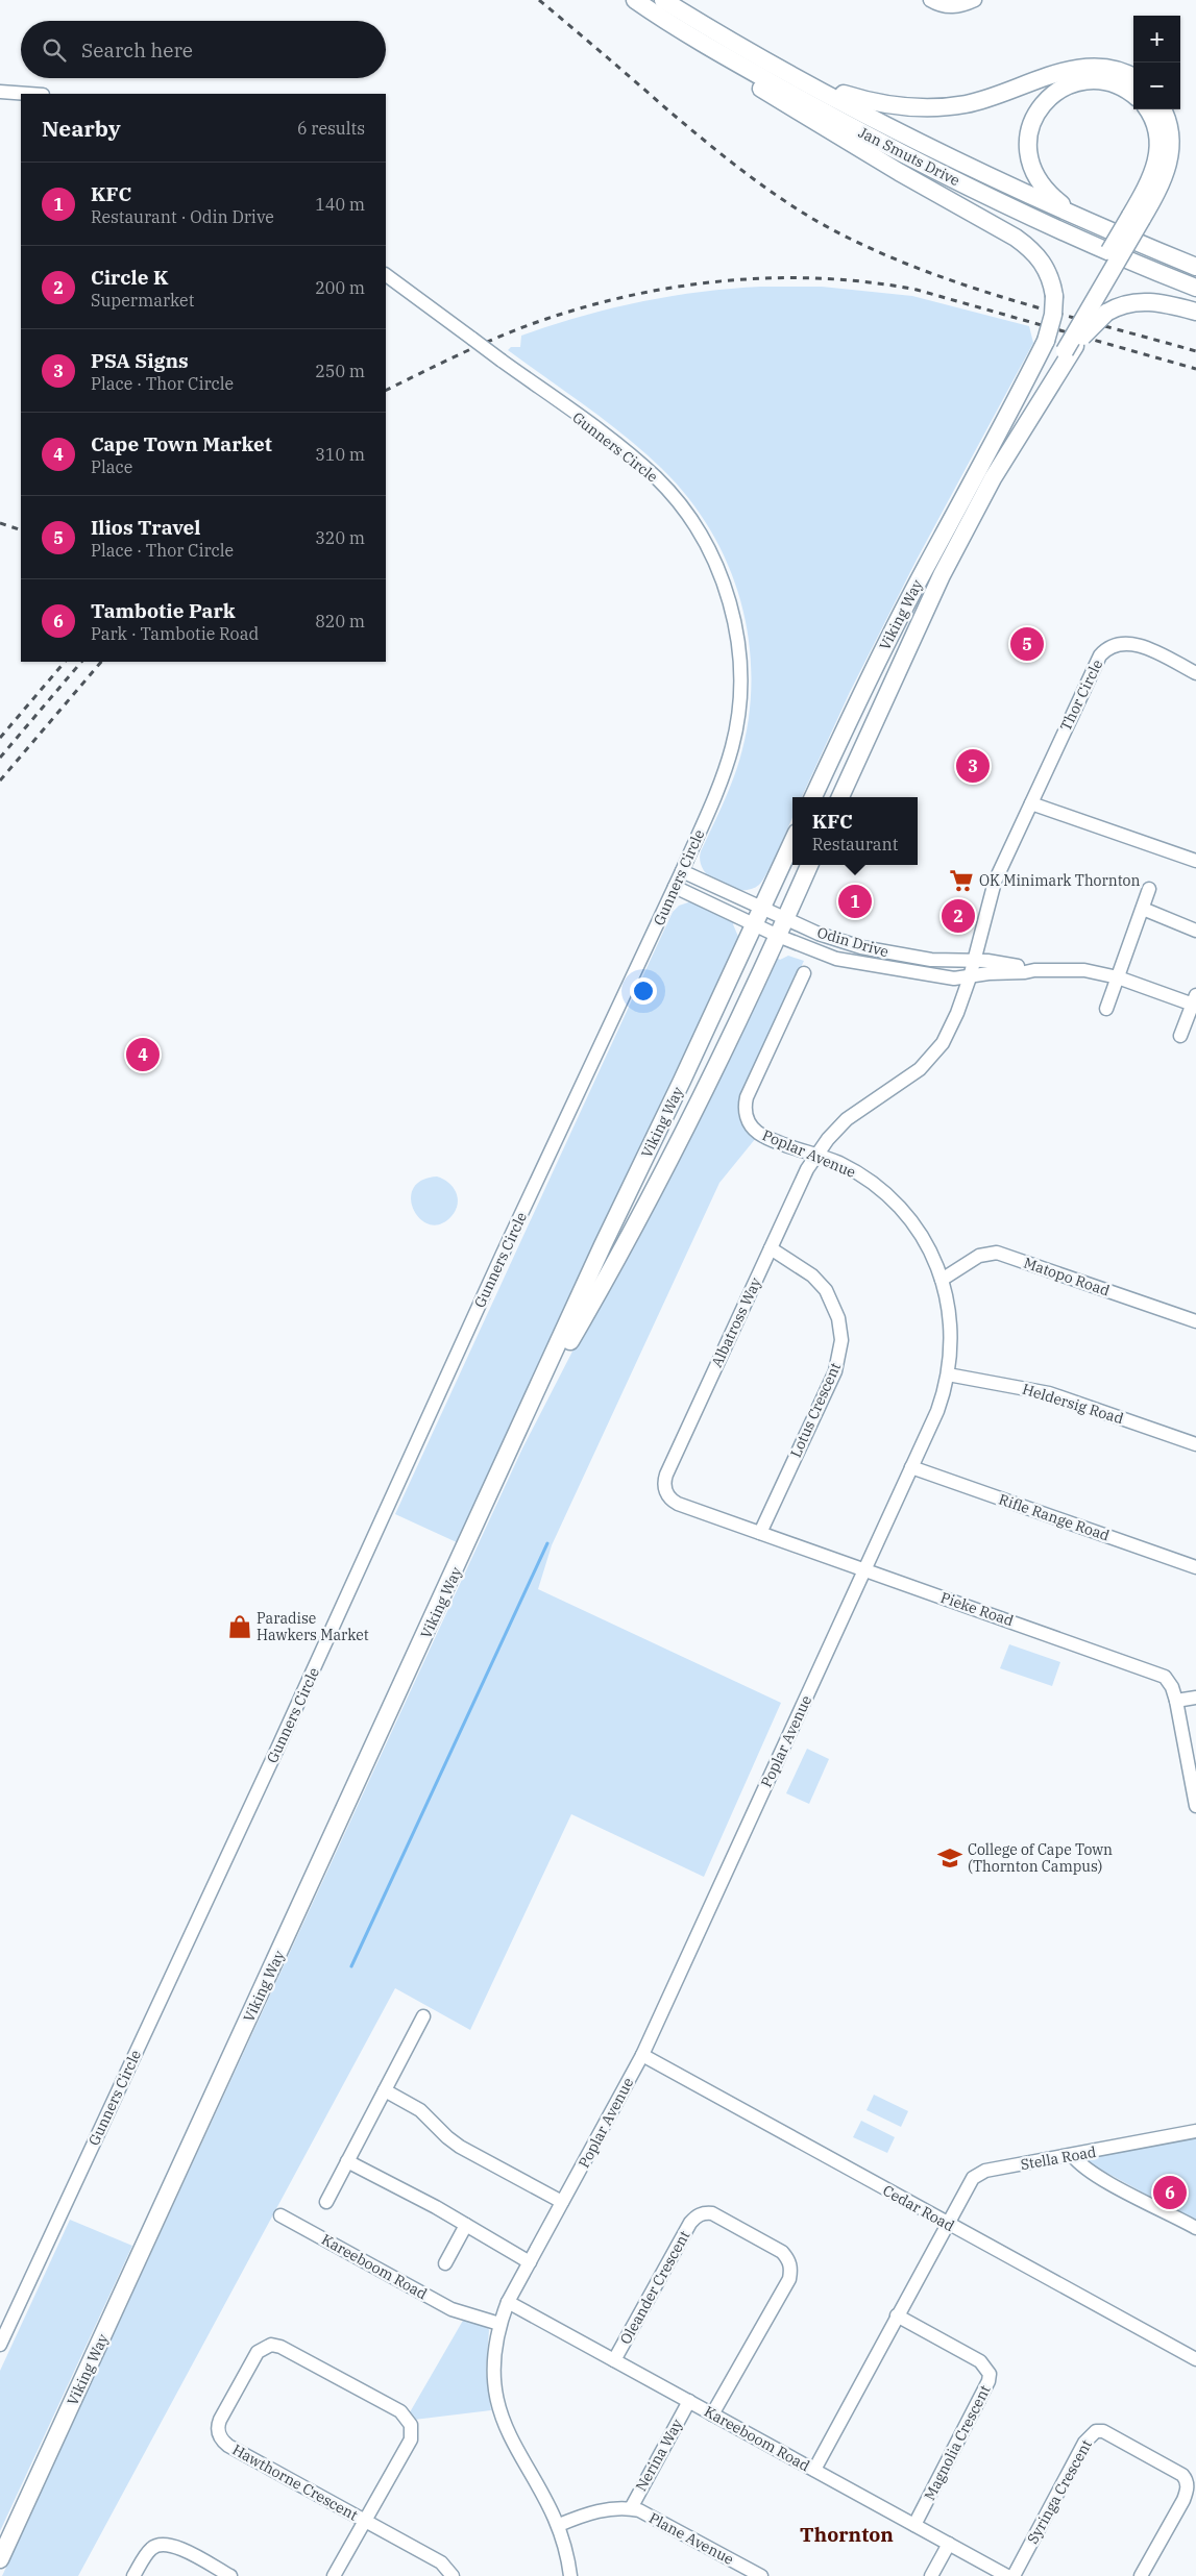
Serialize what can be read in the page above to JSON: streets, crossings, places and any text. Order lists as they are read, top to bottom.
{
  "streets": {
    "main road": ["Jan Smuts Drive", "Viking Way"],
    "street": [
      "Gunners Circle",
      "Thor Circle",
      "Odin Drive",
      "Poplar Avenue",
      "Matopo Road",
      "Albatross Way",
      "Heldersig Road",
      "Lotus Crescent",
      "Rifle Range Road",
      "Pieke Road",
      "Stella Road",
      "Cedar Road",
      "Kareeboom Road",
      "Oleander Crescent",
      "Magnolia Crescent",
      "Nerina Way",
      "Hawthorne Crescent",
      "Syringa Crescent",
      "Plane Avenue"
    ]
  },
  "crossings": [
    ["Gunners Circle", "Odin Drive"],
    ["Viking Way", "Odin Drive"],
    ["Thor Circle", "Odin Drive"],
    ["Poplar Avenue", "Matopo Road"],
    ["Poplar Avenue", "Albatross Way"],
    ["Poplar Avenue", "Heldersig Road"],
    ["Poplar Avenue", "Rifle Range Road"],
    ["Poplar Avenue", "Pieke Road"],
    ["Poplar Avenue", "Cedar Road"],
    ["Poplar Avenue", "Kareeboom Road"],
    ["Poplar Avenue", "Plane Avenue"],
    ["Albatross Way", "Lotus Crescent"],
    ["Albatross Way", "Pieke Road"],
    ["Lotus Crescent", "Pieke Road"],
    ["Stella Road", "Cedar Road"],
    ["Kareeboom Road", "Oleander Crescent"],
    ["Kareeboom Road", "Magnolia Crescent"],
    ["Kareeboom Road", "Nerina Way"],
    ["Nerina Way", "Plane Avenue"]
  ],
  "districts": ["Thornton"],
  "places": {
    "supermarket": ["OK Minimark Thornton"],
    "shop": ["Paradise Hawkers Market"],
    "school or university": ["College of Cape Town (Thornton Campus)"]
  },
  "page": {
    "map_buttons": ["+", "−"],
    "search": "Search here",
    "heading": ["Nearby", "6 results"],
    "list": [
      {
        "mark": "1",
        "name": "KFC",
        "note": "Restaurant · Odin Drive",
        "value": "140 m"
      },
      {
        "mark": "2",
        "name": "Circle K",
        "note": "Supermarket",
        "value": "200 m"
      },
      {
        "mark": "3",
        "name": "PSA Signs",
        "note": "Place · Thor Circle",
        "value": "250 m"
      },
      {
        "mark": "4",
        "name": "Cape Town Market",
        "note": "Place",
        "value": "310 m"
      },
      {
        "mark": "5",
        "name": "Ilios Travel",
        "note": "Place · Thor Circle",
        "value": "320 m"
      },
      {
        "mark": "6",
        "name": "Tambotie Park",
        "note": "Park · Tambotie Road",
        "value": "820 m"
      }
    ],
    "pins": [
      "5",
      "3",
      "1",
      "2",
      "4",
      "6"
    ],
    "popup": ["KFC", "Restaurant"]
  }
}
